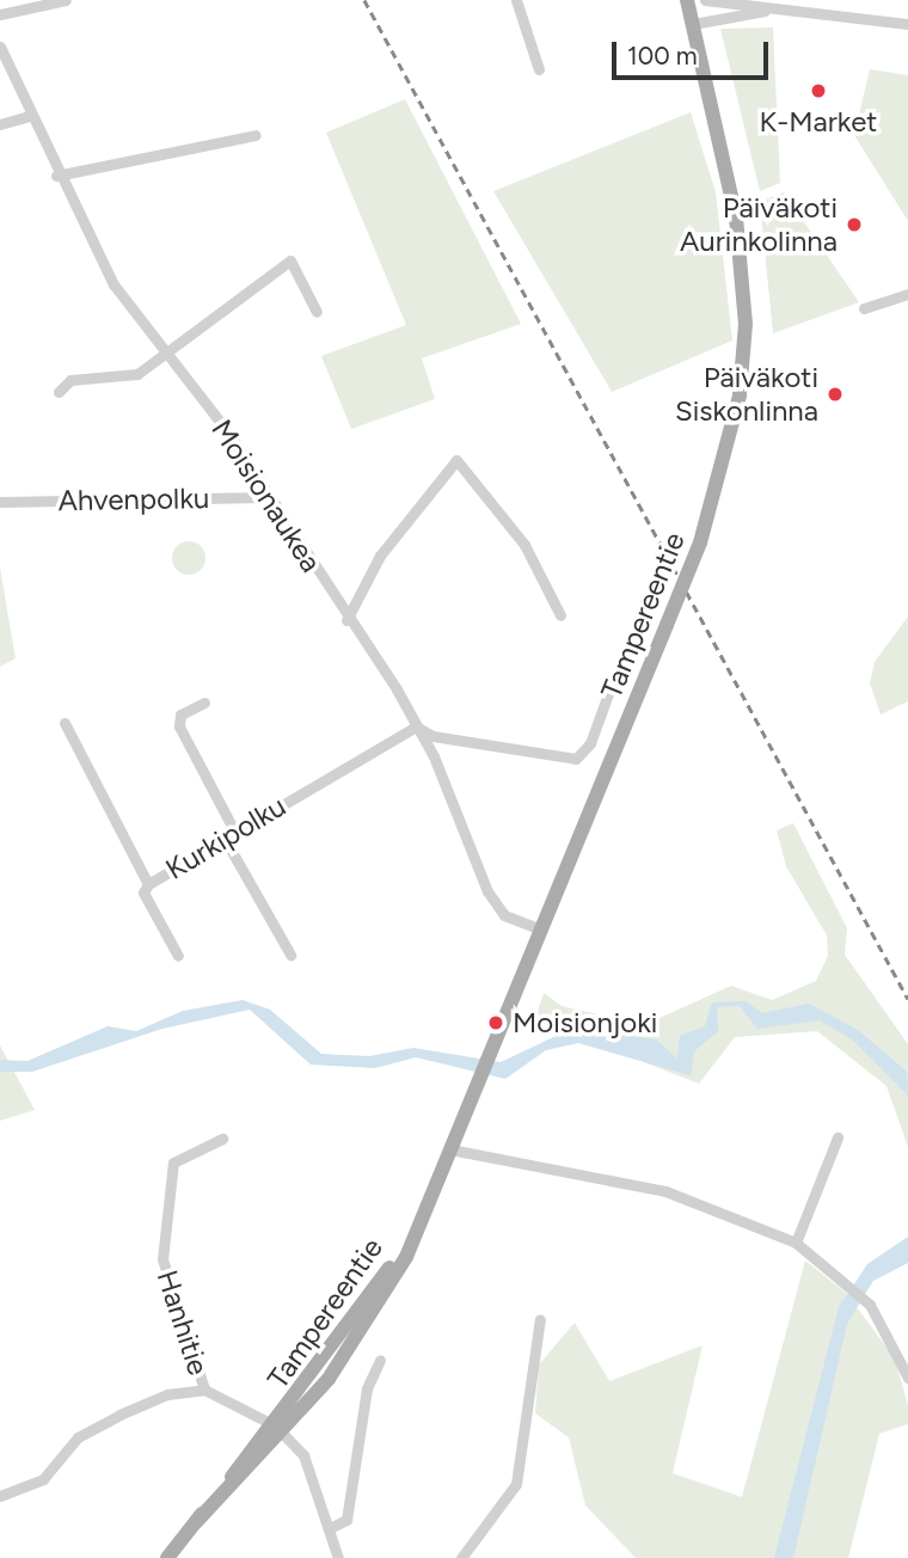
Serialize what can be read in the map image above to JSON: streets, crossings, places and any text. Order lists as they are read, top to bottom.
{
  "streets": {
    "main road": ["Tampereentie"],
    "street": [
      "Moisionaukea",
      "Ahvenpolku",
      "Kurkipolku",
      "Hanhitie"
    ]
  },
  "crossings": [
    ["Moisionaukea", "Ahvenpolku"],
    ["Moisionaukea", "Tampereentie"],
    ["Moisionaukea", "Kurkipolku"]
  ],
  "places": [
    "K-Market",
    "Päiväkoti Aurinkolinna",
    "Päiväkoti Siskonlinna",
    "Moisionjoki"
  ],
  "scale_bar": "100 m"
}
